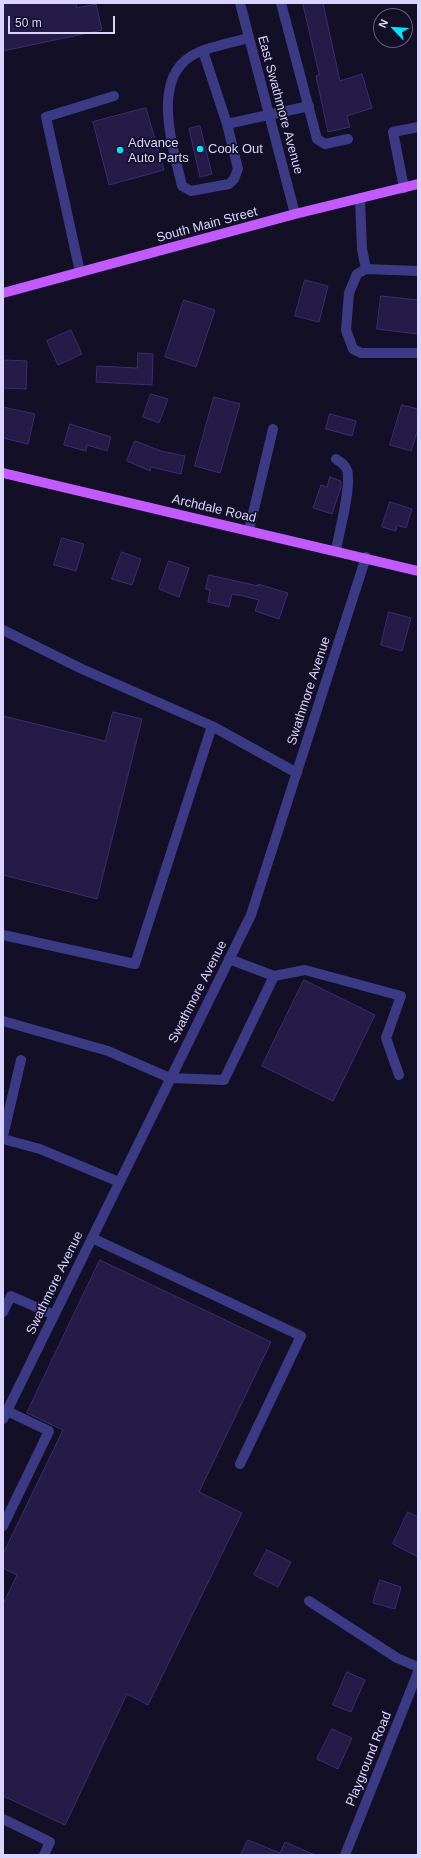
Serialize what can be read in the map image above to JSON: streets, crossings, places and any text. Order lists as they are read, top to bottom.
{
  "streets": {
    "main road": ["South Main Street", "Archdale Road"],
    "street": ["East Swathmore Avenue", "Swathmore Avenue", "Playground Road"]
  },
  "crossings": [
    ["East Swathmore Avenue", "South Main Street"],
    ["Archdale Road", "Swathmore Avenue"]
  ],
  "places": ["Cook Out", "Advance Auto Parts"],
  "scale_bar": "50 m",
  "north": "top left"
}
